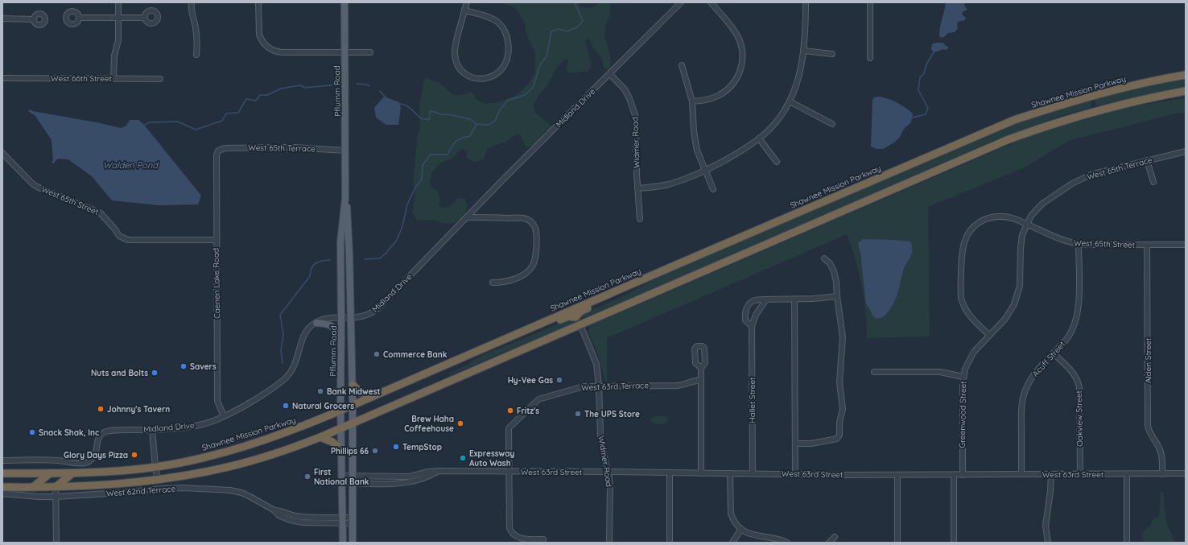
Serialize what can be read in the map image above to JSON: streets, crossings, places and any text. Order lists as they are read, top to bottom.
{
  "streets": {
    "highway": ["Shawnee Mission Parkway"],
    "main road": ["Pflumm Road"],
    "street": [
      "West 66th Street",
      "Midland Drive",
      "Widmer Road",
      "West 65th Terrace",
      "West 65th Street",
      "Caenen Lake Road",
      "Acuff Street",
      "Alden Street",
      "West 63rd Terrace",
      "Hallet Street",
      "Greenwood Street",
      "Oakview Street",
      "West 63rd Street",
      "West 62nd Terrace"
    ]
  },
  "crossings": [
    ["Pflumm Road", "Shawnee Mission Parkway"],
    ["Pflumm Road", "Midland Drive"],
    ["Pflumm Road", "West 65th Terrace"],
    ["Pflumm Road", "West 63rd Street"],
    ["Pflumm Road", "West 62nd Terrace"],
    ["Midland Drive", "Widmer Road"],
    ["Midland Drive", "Caenen Lake Road"],
    ["Widmer Road", "West 63rd Terrace"],
    ["Widmer Road", "West 63rd Street"],
    ["West 65th Terrace", "West 65th Street"],
    ["West 65th Terrace", "Caenen Lake Road"],
    ["West 65th Terrace", "Greenwood Street"],
    ["West 65th Street", "Caenen Lake Road"],
    ["West 65th Street", "Acuff Street"],
    ["West 65th Street", "Alden Street"],
    ["Acuff Street", "Oakview Street"],
    ["Acuff Street", "West 63rd Street"],
    ["Alden Street", "West 63rd Street"],
    ["West 63rd Terrace", "West 63rd Street"],
    ["Hallet Street", "West 63rd Street"],
    ["Greenwood Street", "West 63rd Street"],
    ["Oakview Street", "West 63rd Street"]
  ],
  "water": ["Walden Pond"],
  "places": [
    "Commerce Bank",
    "Savers",
    "Nuts and Bolts",
    "Hy-Vee Gas",
    "Bank Midwest",
    "Natural Grocers",
    "Johnny's Tavern",
    "Fritz's",
    "The UPS Store",
    "Brew Haha Coffeehouse",
    "Snack Shak, Inc",
    "TempStop",
    "Phillips 66",
    "Glory Days Pizza",
    "Expressway Auto Wash",
    "First National Bank"
  ]
}
